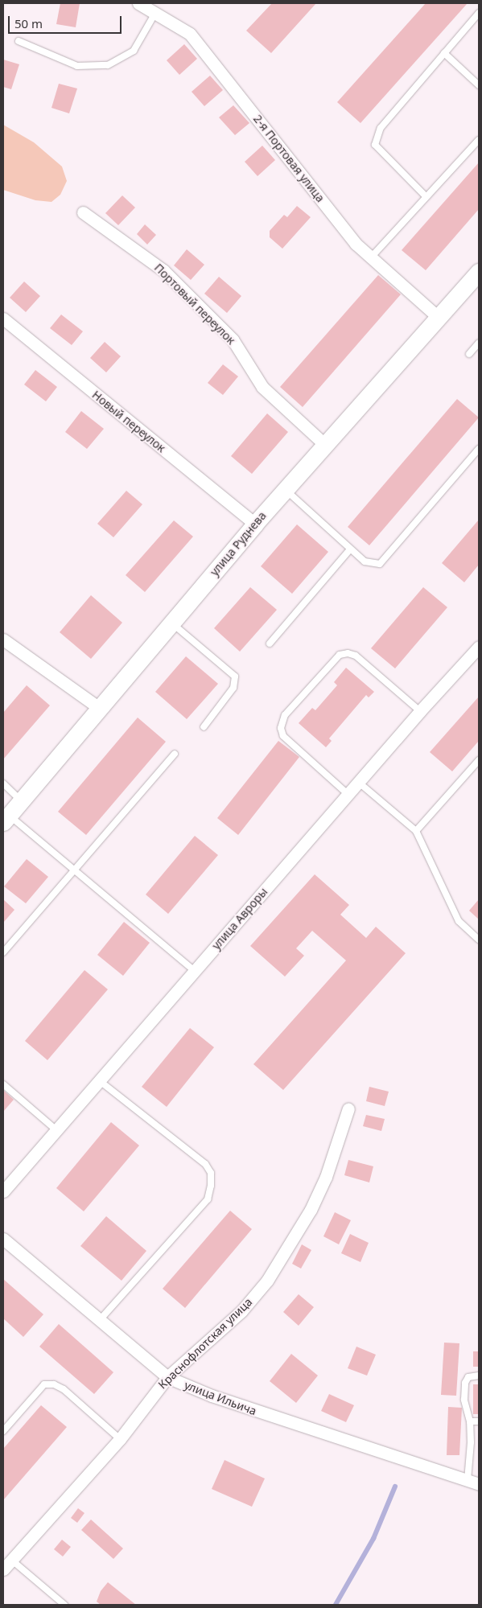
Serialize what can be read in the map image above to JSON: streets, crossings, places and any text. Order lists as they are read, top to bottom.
{
  "streets": {
    "main road": ["улица Руднева"],
    "street": [
      "2-я Портовая улица",
      "Портовый переулок",
      "Новый переулок",
      "улица Авроры",
      "Краснофлотская улица",
      "улица Ильича"
    ]
  },
  "crossings": [
    ["2-я Портовая улица", "улица Руднева"],
    ["Портовый переулок", "улица Руднева"],
    ["Новый переулок", "улица Руднева"],
    ["Краснофлотская улица", "улица Ильича"]
  ],
  "scale_bar": "50 m"
}
